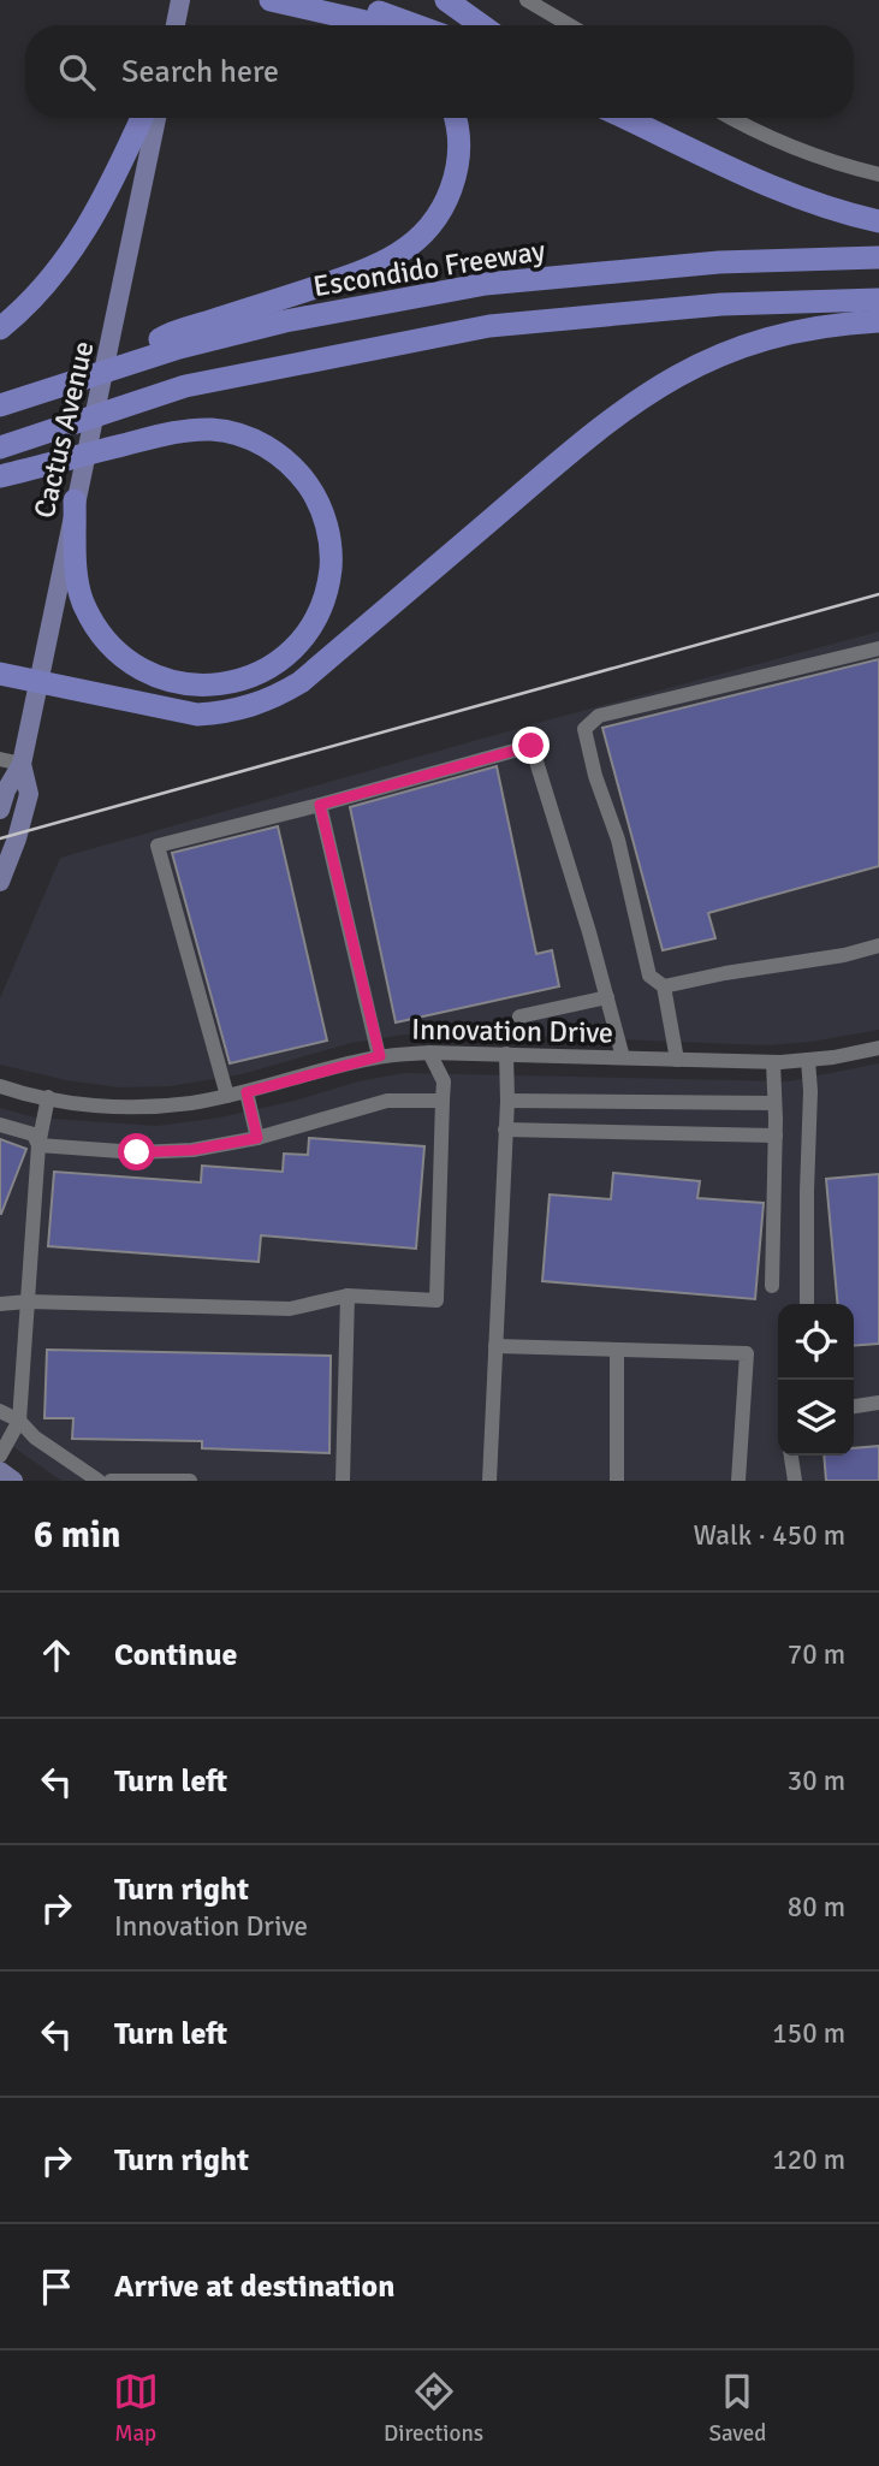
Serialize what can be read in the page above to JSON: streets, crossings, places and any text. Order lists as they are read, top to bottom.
{
  "streets": {
    "highway": ["Escondido Freeway"],
    "main road": ["Cactus Avenue"],
    "street": ["Innovation Drive"]
  },
  "page": {
    "search": "Search here",
    "heading": ["6 min", "Walk · 450 m"],
    "list": [
      ["Continue", "70 m"],
      ["Turn left", "30 m"],
      ["Turn right", "Innovation Drive", "80 m"],
      ["Turn left", "150 m"],
      ["Turn right", "120 m"],
      "Arrive at destination"
    ],
    "nav": ["Map", "Directions", "Saved"]
  }
}
